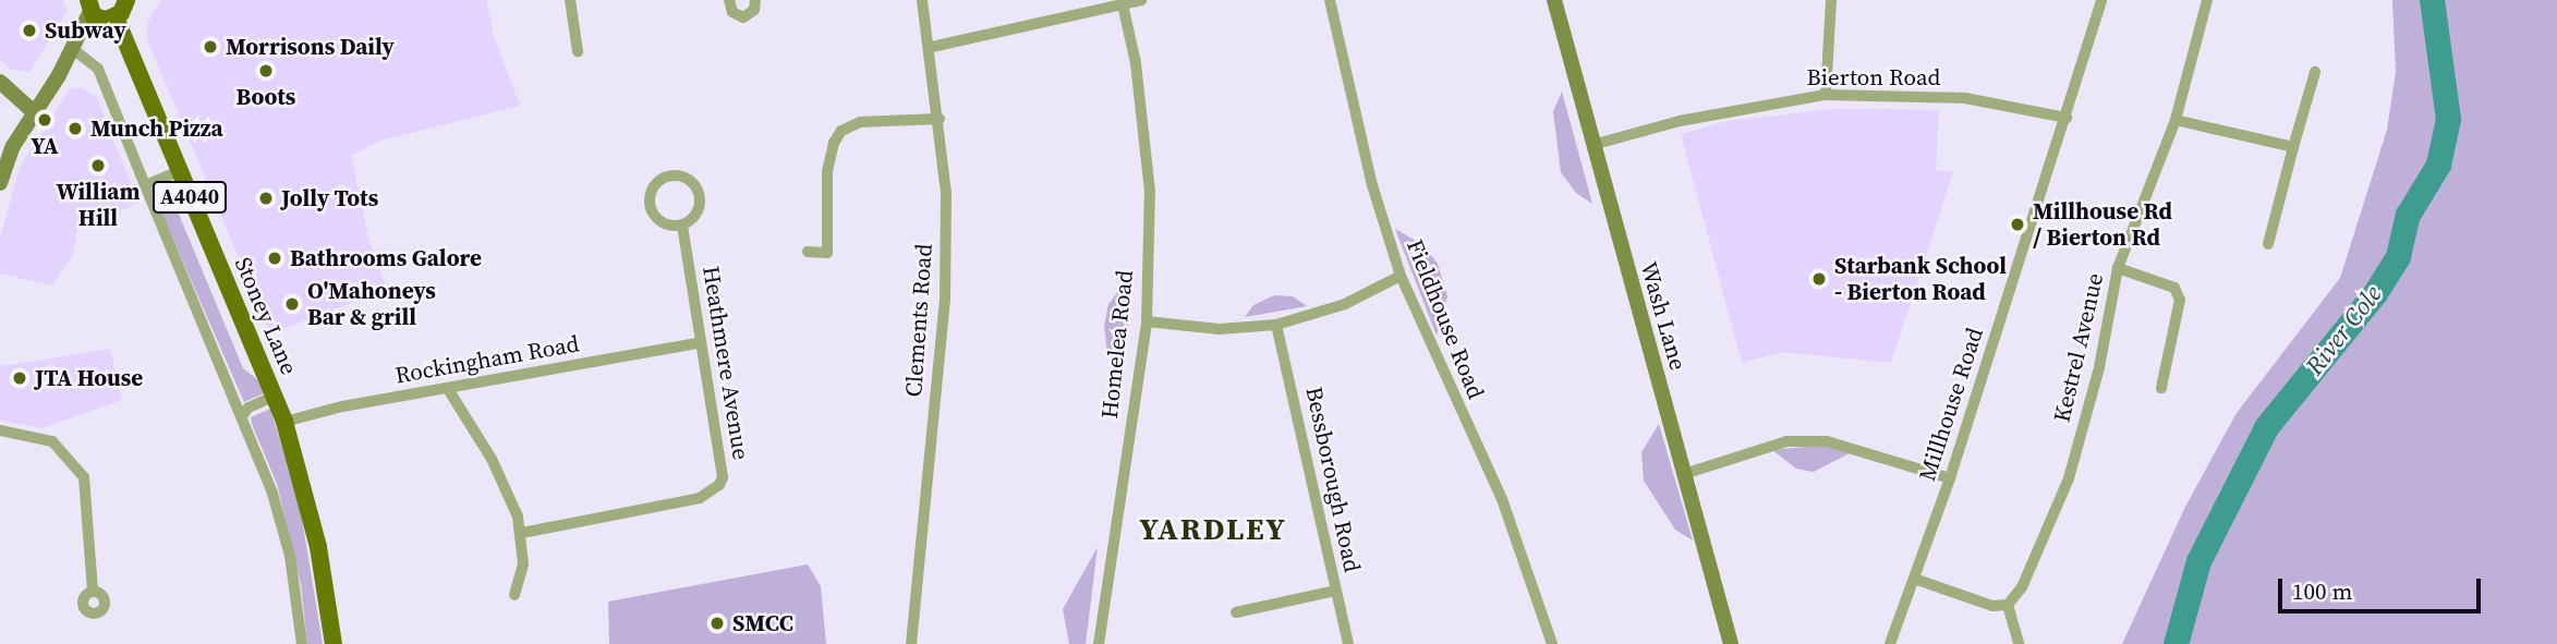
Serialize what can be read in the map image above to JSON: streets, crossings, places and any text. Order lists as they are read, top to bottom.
{
  "streets": {
    "main road": ["A4040", "Stoney Lane"],
    "street": [
      "Bierton Road",
      "Wash Lane",
      "Fieldhouse Road",
      "Clements Road",
      "Homelea Road",
      "Kestrel Avenue",
      "Rockingham Road",
      "Heathmere Avenue",
      "Millhouse Road",
      "Bessborough Road"
    ]
  },
  "crossings": [
    ["Bierton Road", "Wash Lane"],
    ["Bierton Road", "Millhouse Road"],
    ["Stoney Lane", "Rockingham Road"],
    ["Rockingham Road", "Heathmere Avenue"]
  ],
  "districts": ["YARDLEY"],
  "water": ["River Cole"],
  "places": [
    "Subway",
    "Morrisons Daily",
    "Boots",
    "YA",
    "Munch Pizza",
    "William Hill",
    "Jolly Tots",
    "Millhouse Rd / Bierton Rd",
    "Bathrooms Galore",
    "Starbank School - Bierton Road",
    "O'Mahoneys Bar & grill",
    "JTA House",
    "SMCC"
  ],
  "scale_bar": "100 m"
}
